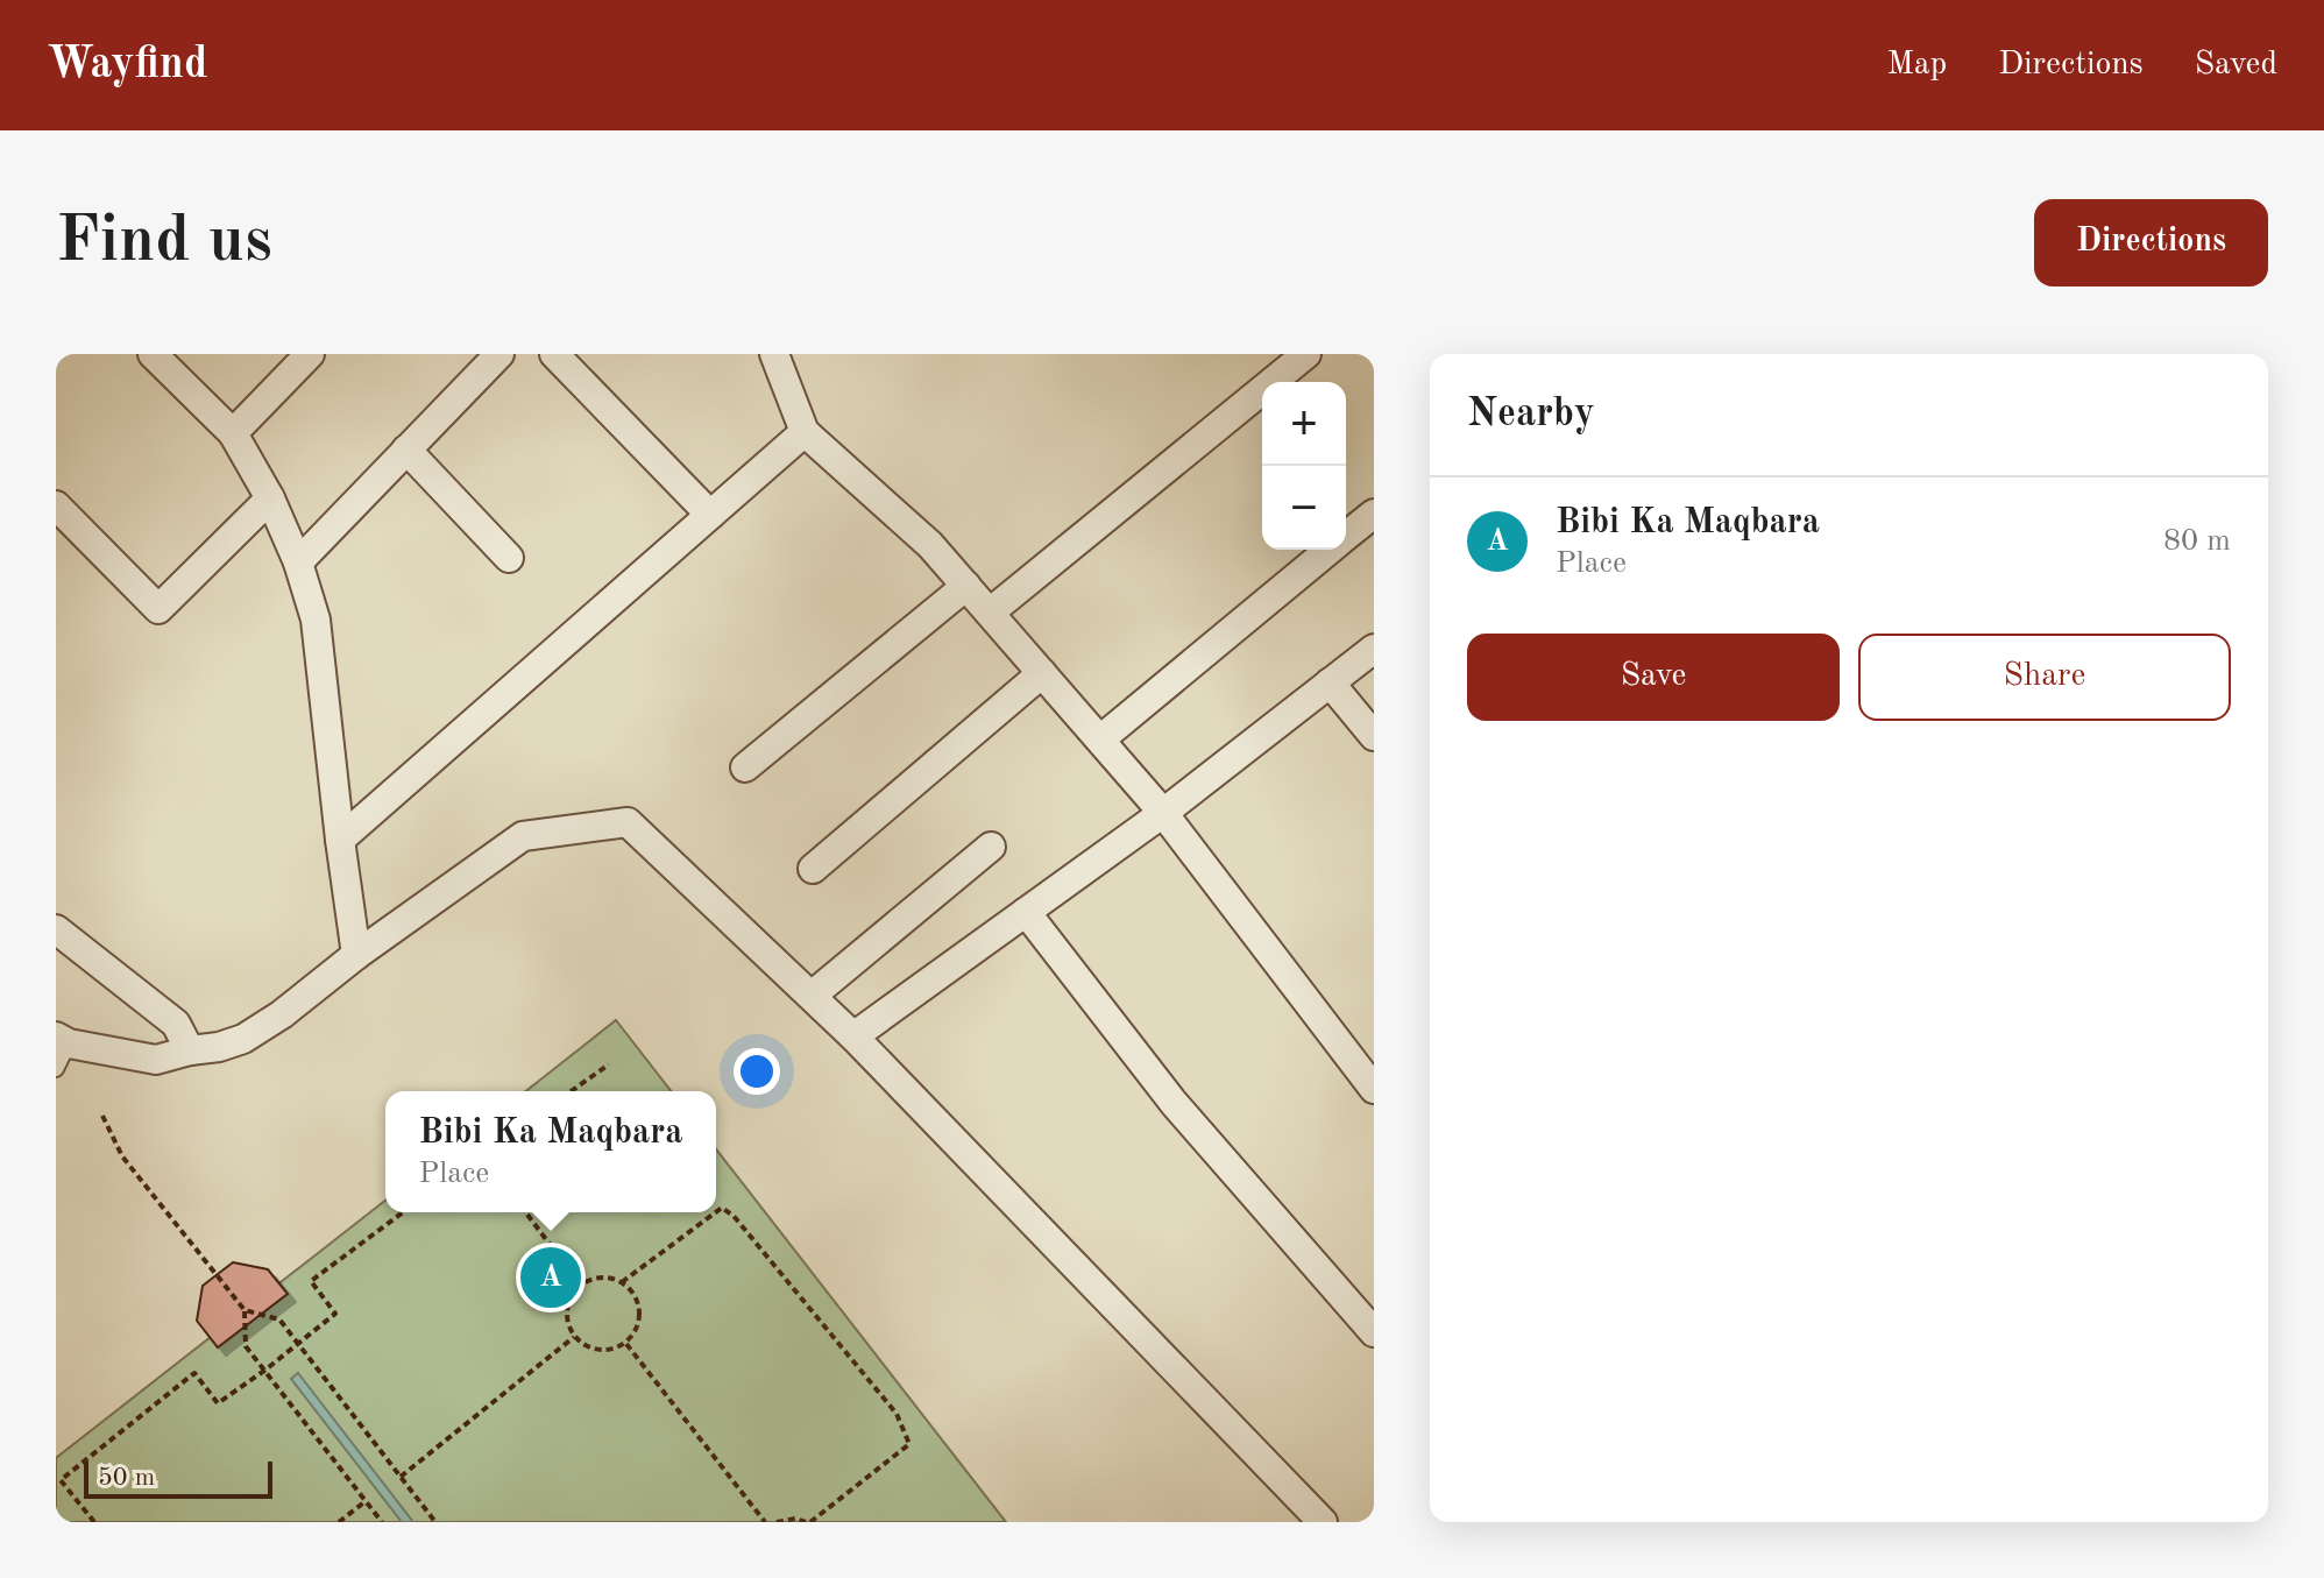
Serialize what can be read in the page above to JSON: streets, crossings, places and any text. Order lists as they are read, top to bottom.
{
  "scale_bar": "50 m",
  "page": {
    "header": "Wayfind",
    "nav": ["Map", "Directions", "Saved"],
    "buttons": [
      "Directions",
      ["Save", "Share"]
    ],
    "title": "Find us",
    "heading": "Nearby",
    "map_buttons": ["+", "−"],
    "list": [
      {
        "mark": "A",
        "name": "Bibi Ka Maqbara",
        "note": "Place",
        "value": "80 m"
      }
    ],
    "popup": ["Bibi Ka Maqbara", "Place"],
    "pins": "A",
    "scale": "50 m"
  }
}
